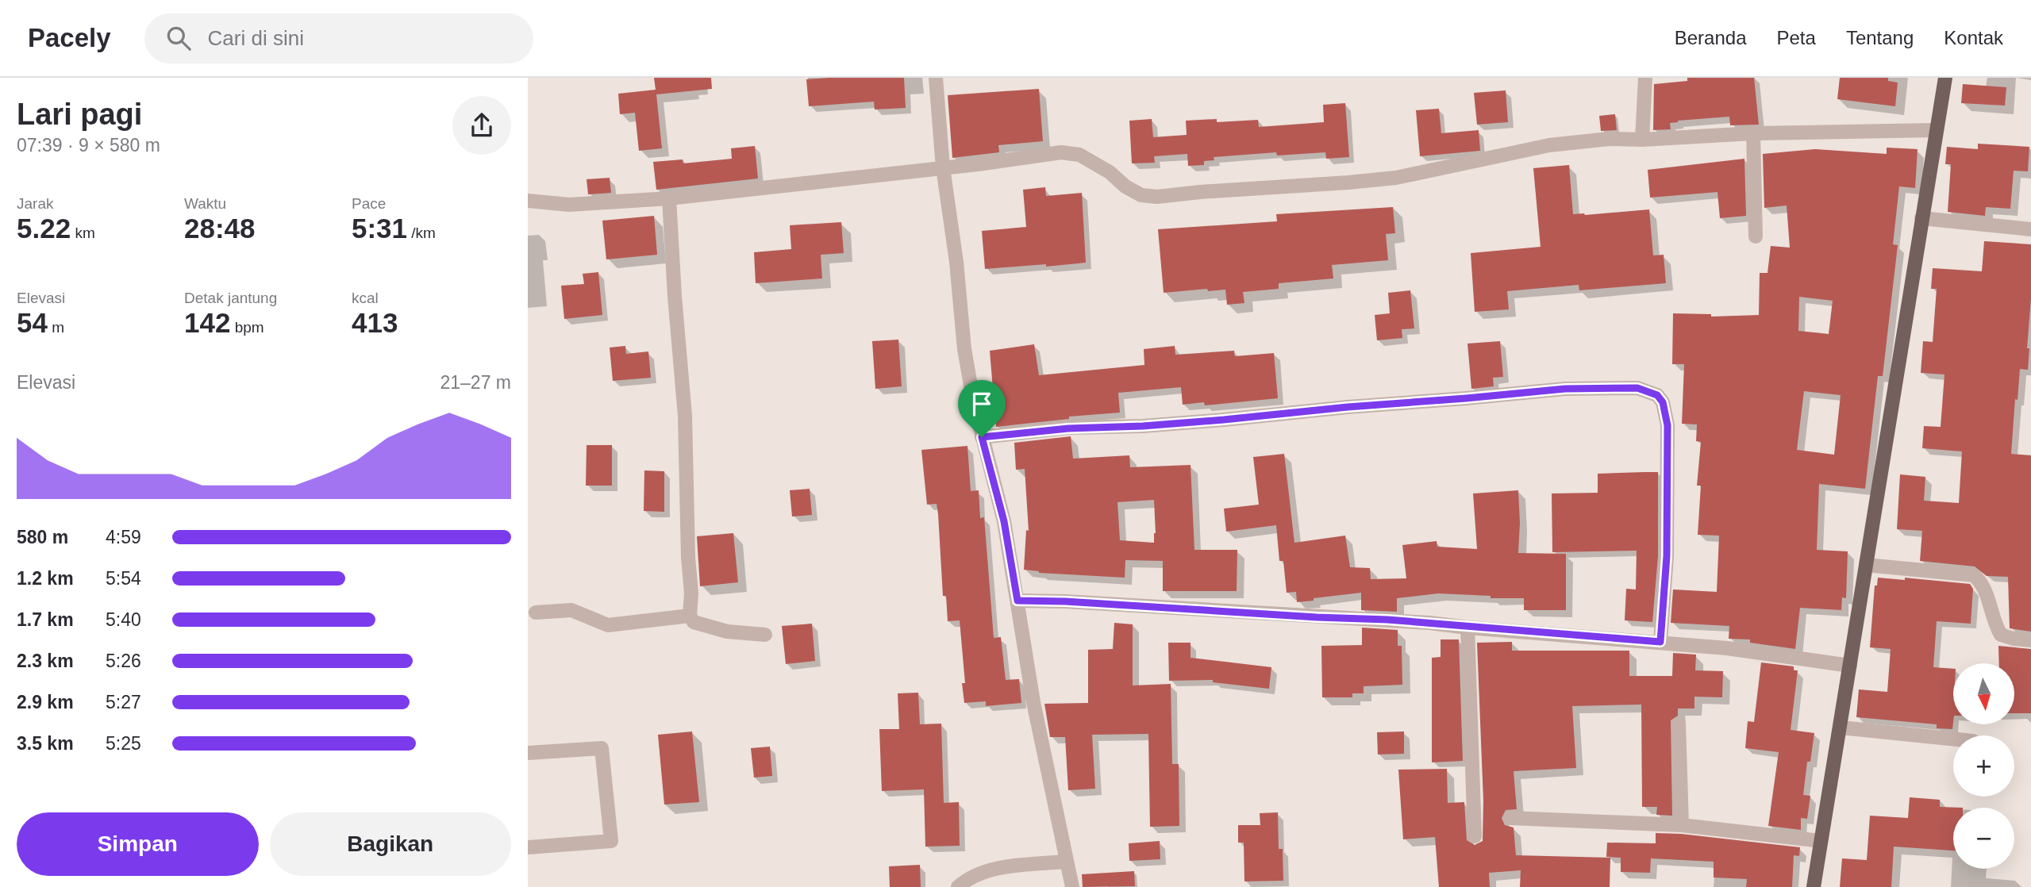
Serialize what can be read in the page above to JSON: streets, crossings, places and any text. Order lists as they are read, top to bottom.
{
  "north": "bottom",
  "page": {
    "header": "Pacely",
    "search": "Cari di sini",
    "nav": [
      "Beranda",
      "Peta",
      "Tentang",
      "Kontak"
    ],
    "heading": ["Lari pagi", "07:39 · 9 × 580 m"],
    "stats": [
      ["Jarak", "5.22 km"],
      ["Waktu", "28:48"],
      ["Pace", "5:31 /km"],
      ["Elevasi", "54 m"],
      ["Detak jantung", "142 bpm"],
      ["kcal", "413"]
    ],
    "chart": ["Elevasi", "21–27 m"],
    "list": [
      {
        "name": "580 m",
        "note": "4:59"
      },
      {
        "name": "1.2 km",
        "note": "5:54"
      },
      {
        "name": "1.7 km",
        "note": "5:40"
      },
      {
        "name": "2.3 km",
        "note": "5:26"
      },
      {
        "name": "2.9 km",
        "note": "5:27"
      },
      {
        "name": "3.5 km",
        "note": "5:25"
      }
    ],
    "map_buttons": ["+", "−"],
    "buttons": ["Simpan", "Bagikan"]
  }
}
